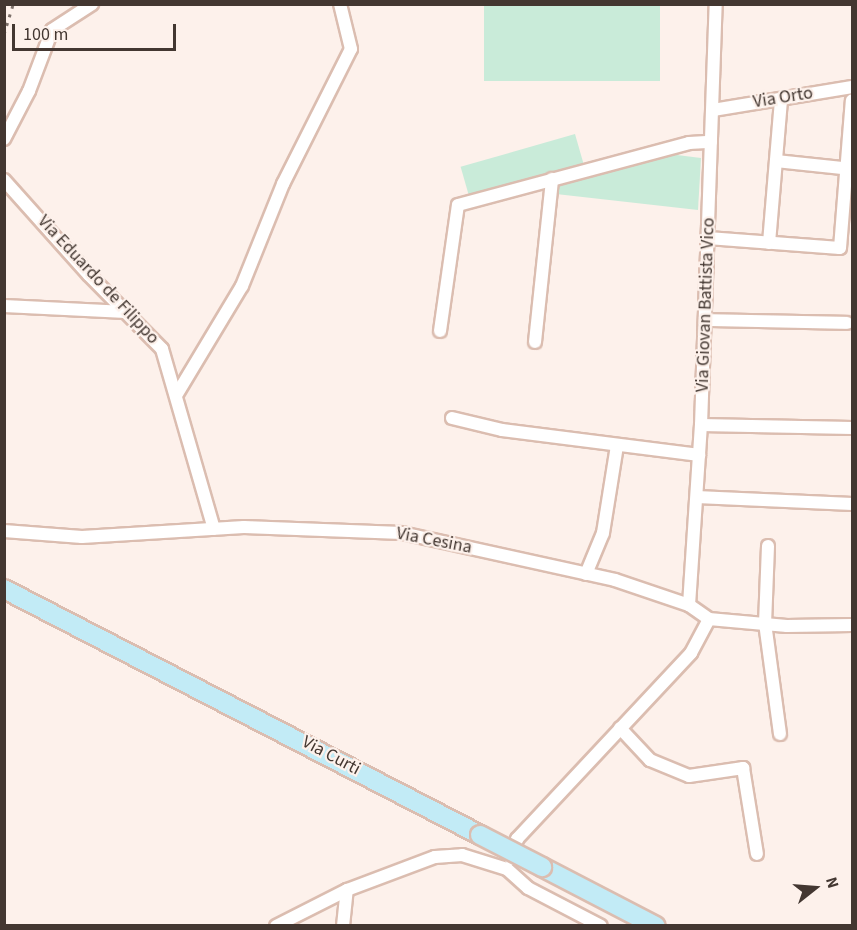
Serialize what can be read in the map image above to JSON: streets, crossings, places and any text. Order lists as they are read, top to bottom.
{
  "streets": {
    "main road": ["Via Curti"],
    "street": [
      "Via Orto",
      "Via Eduardo de Filippo",
      "Via Giovan Battista Vico",
      "Via Cesina"
    ]
  },
  "crossings": [
    ["Via Orto", "Via Giovan Battista Vico"],
    ["Via Eduardo de Filippo", "Via Cesina"],
    ["Via Giovan Battista Vico", "Via Cesina"]
  ],
  "scale_bar": "100 m",
  "north": "right"
}
